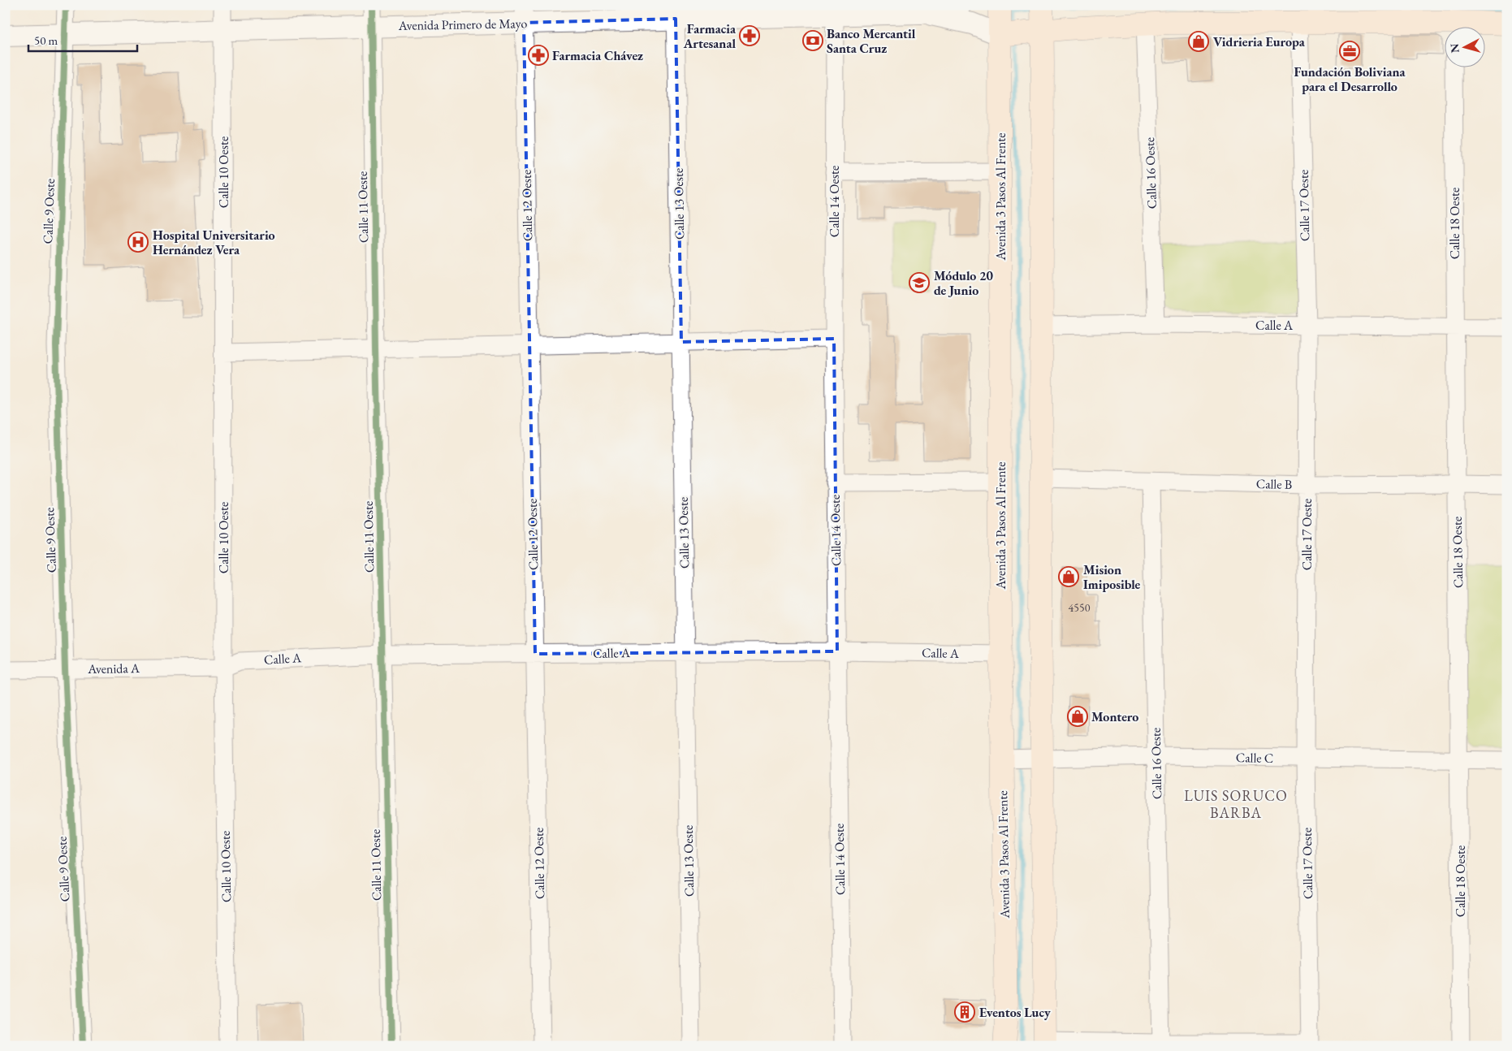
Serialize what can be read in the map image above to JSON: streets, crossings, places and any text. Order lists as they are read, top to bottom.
{
  "streets": {
    "main road": ["Avenida 3 Pasos Al Frente"],
    "street": [
      "Avenida Primero de Mayo",
      "Calle 10 Oeste",
      "Calle 16 Oeste",
      "Calle 14 Oeste",
      "Calle 13 Oeste",
      "Calle 12 Oeste",
      "Calle 17 Oeste",
      "Calle 11 Oeste",
      "Calle 9 Oeste",
      "Calle 18 Oeste",
      "Calle A",
      "Calle B",
      "Avenida A",
      "Calle C"
    ]
  },
  "crossings": [
    ["Avenida Primero de Mayo", "Calle 10 Oeste"],
    ["Avenida Primero de Mayo", "Avenida 3 Pasos Al Frente"],
    ["Avenida Primero de Mayo", "Calle 14 Oeste"],
    ["Avenida Primero de Mayo", "Calle 13 Oeste"],
    ["Avenida Primero de Mayo", "Calle 12 Oeste"],
    ["Avenida Primero de Mayo", "Calle 11 Oeste"],
    ["Avenida Primero de Mayo", "Calle 9 Oeste"],
    ["Calle 10 Oeste", "Calle A"],
    ["Calle 10 Oeste", "Avenida A"],
    ["Calle 16 Oeste", "Calle A"],
    ["Calle 16 Oeste", "Calle B"],
    ["Calle 16 Oeste", "Calle C"],
    ["Avenida 3 Pasos Al Frente", "Calle A"],
    ["Avenida 3 Pasos Al Frente", "Calle B"],
    ["Avenida 3 Pasos Al Frente", "Calle C"],
    ["Calle 14 Oeste", "Calle A"],
    ["Calle 13 Oeste", "Calle A"],
    ["Calle 12 Oeste", "Calle A"],
    ["Calle 17 Oeste", "Calle A"],
    ["Calle 17 Oeste", "Calle B"],
    ["Calle 17 Oeste", "Calle C"],
    ["Calle 11 Oeste", "Calle A"],
    ["Calle 9 Oeste", "Avenida A"],
    ["Calle 18 Oeste", "Calle A"],
    ["Calle 18 Oeste", "Calle B"],
    ["Calle 18 Oeste", "Calle C"],
    ["Calle A", "Avenida A"]
  ],
  "districts": ["LUIS SORUCO BARBA"],
  "places": {
    "pharmacy": ["Farmacia Artesanal", "Farmacia Chávez"],
    "bank": ["Banco Mercantil Santa Cruz"],
    "shop": ["Vidrieria Europa", "Mision Imiposible", "Montero"],
    "office": ["Fundación Boliviana para el Desarrollo"],
    "hospital": ["Hospital Universitario Hernández Vera"],
    "school or university": ["Módulo 20 de Junio"],
    "building": ["Eventos Lucy"]
  },
  "house_numbers": ["4550"],
  "scale_bar": "50 m",
  "north": "left"
}
